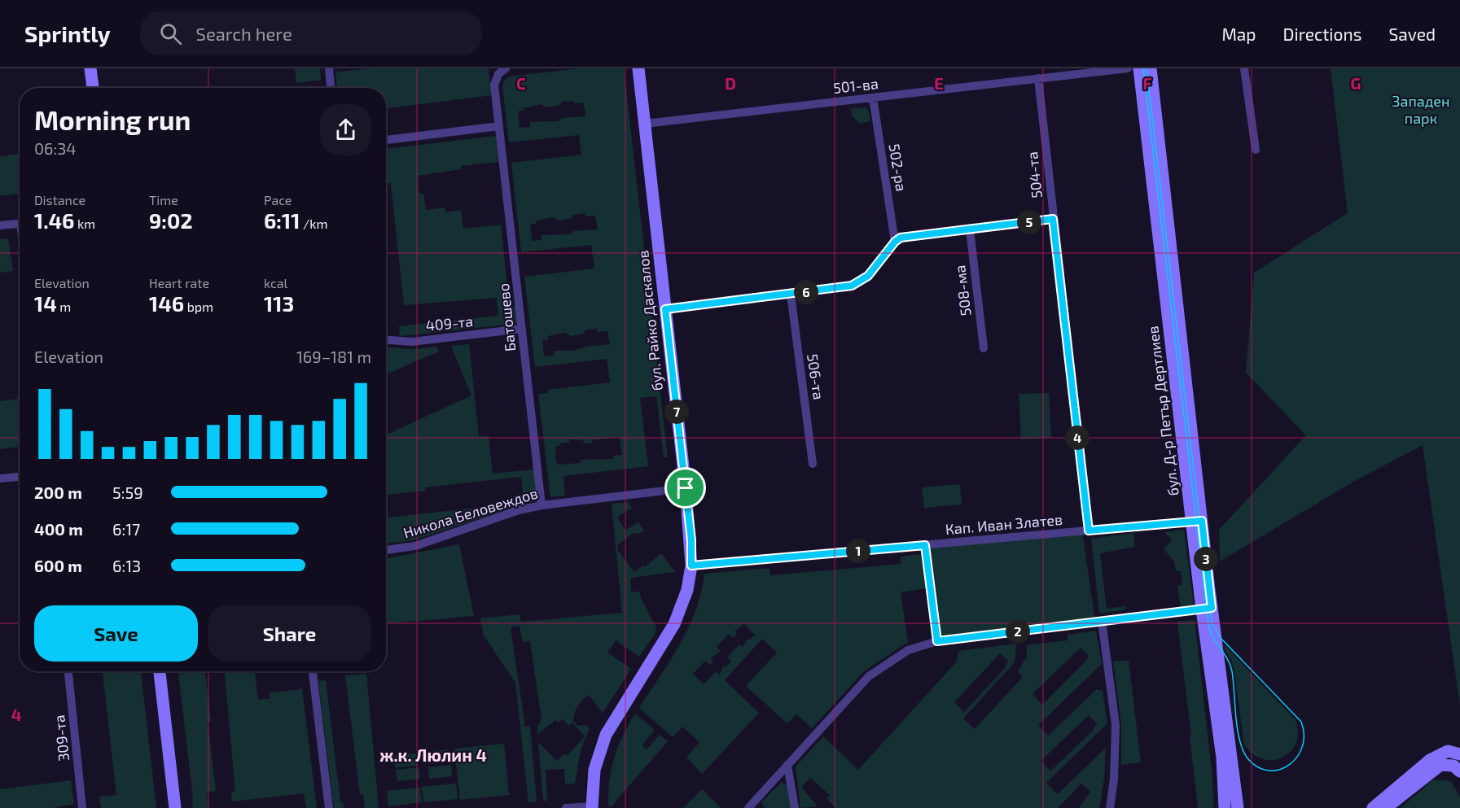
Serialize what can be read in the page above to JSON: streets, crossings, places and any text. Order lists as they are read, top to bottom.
{
  "streets": {
    "main road": ["бул. Райко Даскалов", "бул. Д-р Петър Дертлиев"],
    "street": [
      "501-ва",
      "502-ра",
      "504-та",
      "508-ма",
      "Батошево",
      "409-та",
      "506-та",
      "Никола Беловеждов",
      "Кап. Иван Златев",
      "309-та"
    ]
  },
  "crossings": [
    ["501-ва", "502-ра"],
    ["501-ва", "504-та"],
    ["501-ва", "бул. Райко Даскалов"],
    ["504-та", "Кап. Иван Златев"],
    ["Батошево", "409-та"],
    ["Батошево", "Никола Беловеждов"],
    ["бул. Райко Даскалов", "Никола Беловеждов"],
    ["бул. Райко Даскалов", "Кап. Иван Златев"],
    ["бул. Д-р Петър Дертлиев", "Кап. Иван Златев"]
  ],
  "districts": ["ж.к. Люлин 4"],
  "parks": ["Западен парк"],
  "page": {
    "header": "Sprintly",
    "search": "Search here",
    "nav": ["Map", "Directions", "Saved"],
    "heading": ["Morning run", "06:34"],
    "stats": [
      ["Distance", "1.46 km"],
      ["Time", "9:02"],
      ["Pace", "6:11 /km"],
      ["Elevation", "14 m"],
      ["Heart rate", "146 bpm"],
      ["kcal", "113"]
    ],
    "pins": [
      "5",
      "6",
      "7",
      "4",
      "1",
      "3",
      "2"
    ],
    "chart": ["Elevation", "169–181 m"],
    "list": [
      {
        "name": "200 m",
        "note": "5:59"
      },
      {
        "name": "400 m",
        "note": "6:17"
      },
      {
        "name": "600 m",
        "note": "6:13"
      }
    ],
    "buttons": ["Save", "Share"]
  },
  "grid": {
    "columns": [
      "C",
      "D",
      "E",
      "F",
      "G"
    ],
    "rows": ["4"]
  }
}
